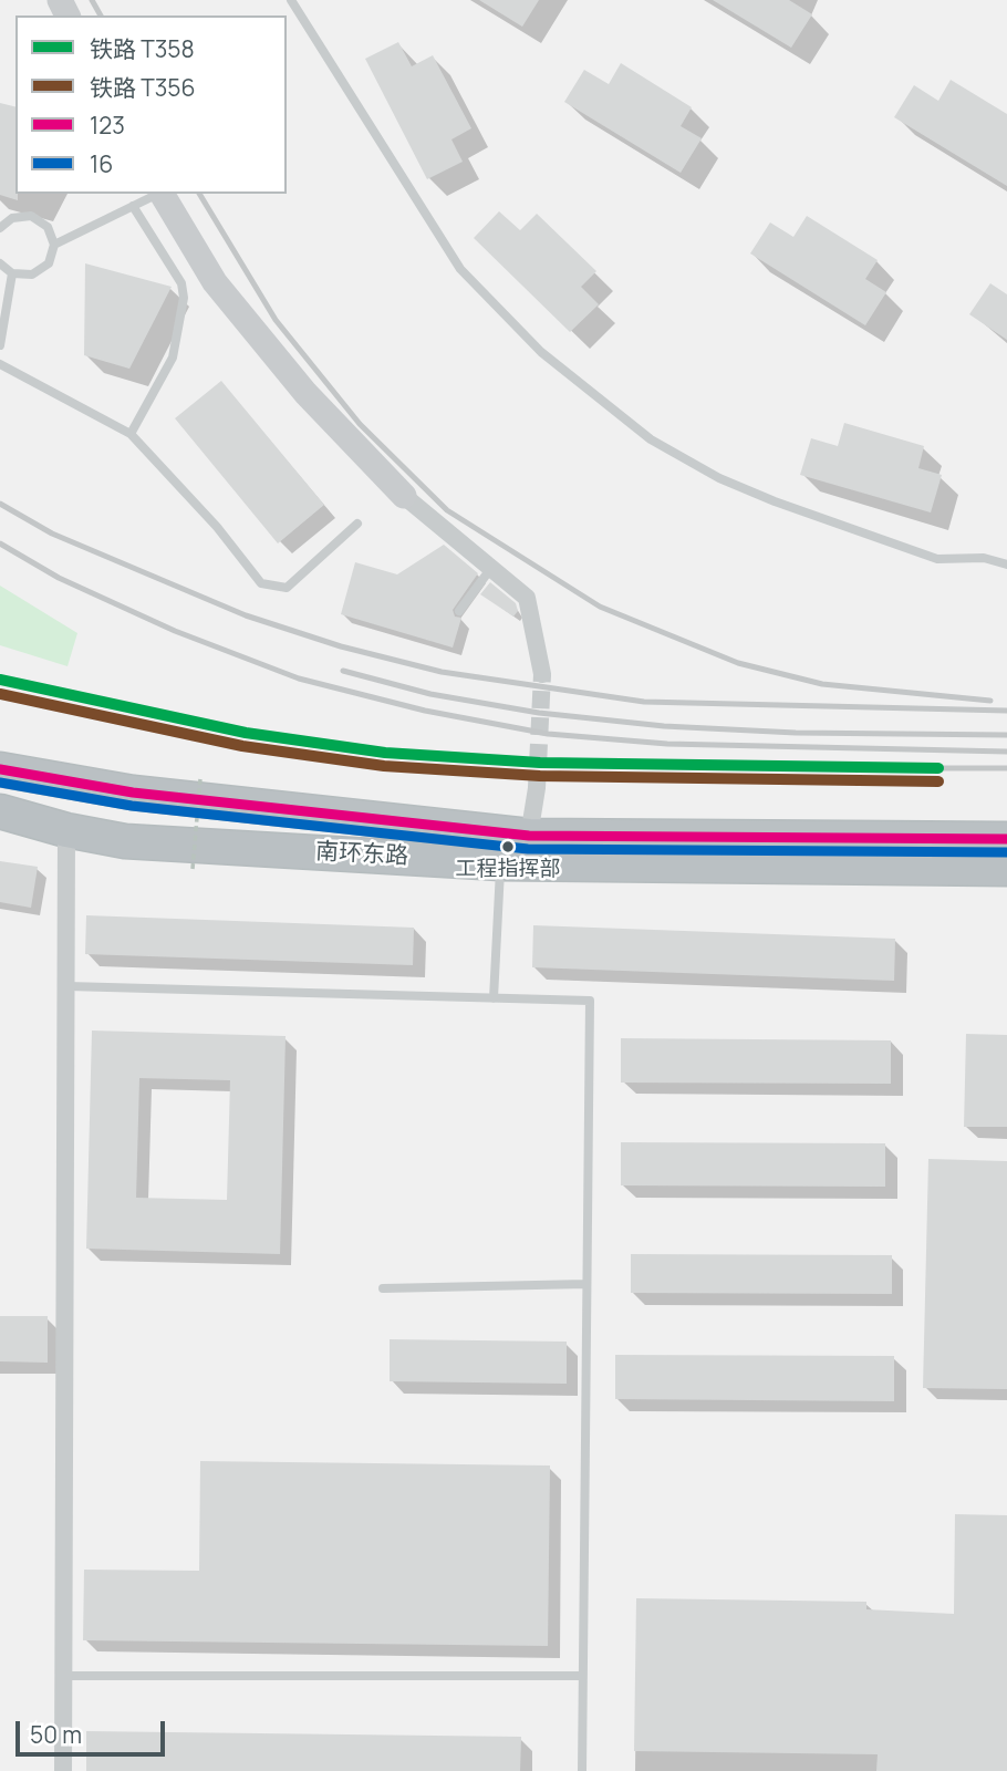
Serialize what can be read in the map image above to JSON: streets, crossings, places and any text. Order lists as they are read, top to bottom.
{
  "streets": {
    "highway": ["南环东路"]
  },
  "places": ["工程指挥部"],
  "lines": [
    "rail line T358",
    "rail line T356",
    "transit line 123",
    "transit line 16"
  ],
  "legend": [
    "铁路 T358",
    "铁路 T356",
    "123",
    "16"
  ],
  "scale_bar": "50 m"
}
